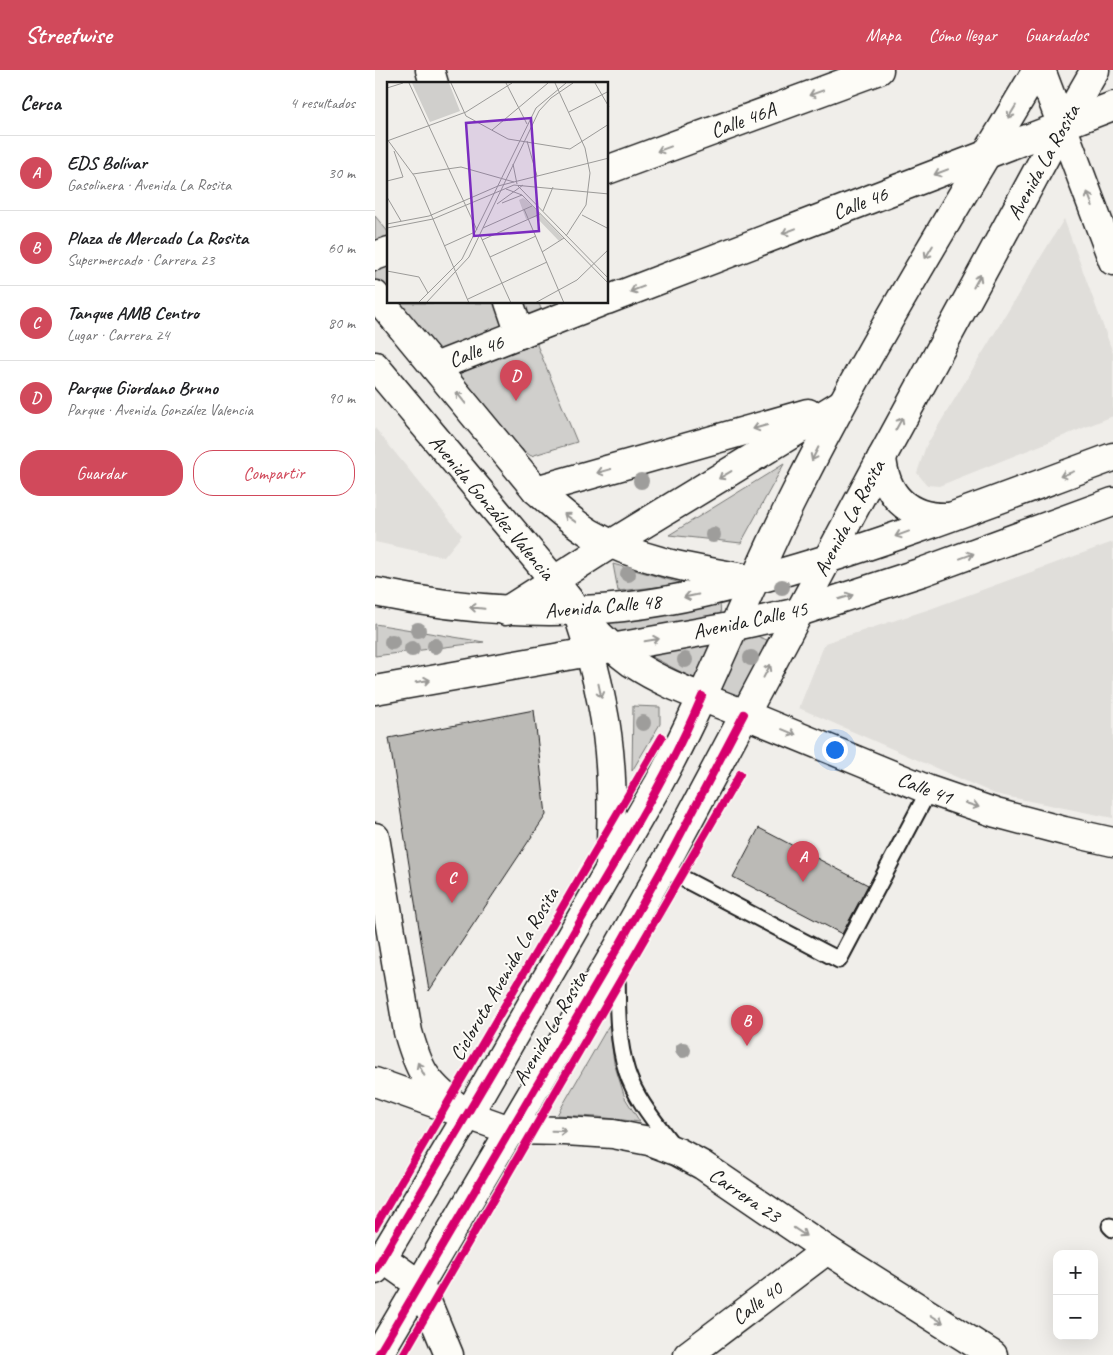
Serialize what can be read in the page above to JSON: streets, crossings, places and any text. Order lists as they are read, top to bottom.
{
  "streets": {
    "main road": [
      "Calle 46A",
      "Avenida La Rosita",
      "Calle 46",
      "Avenida González Valencia",
      "Avenida Calle 48",
      "Avenida Calle 45",
      "Calle 41",
      "Carrera 23",
      "Calle 40"
    ],
    "cycle path": ["Cicloruta Avenida La Rosita"]
  },
  "crossings": [
    ["Avenida La Rosita", "Calle 46"],
    ["Avenida La Rosita", "Avenida Calle 48"],
    ["Avenida La Rosita", "Avenida Calle 45"],
    ["Avenida La Rosita", "Calle 41"],
    ["Avenida La Rosita", "Carrera 23"],
    ["Avenida González Valencia", "Avenida Calle 48"],
    ["Carrera 23", "Calle 40"]
  ],
  "one_way": ["Calle 46A", "Calle 41", "Carrera 23"],
  "page": {
    "header": "Streetwise",
    "nav": ["Mapa", "Cómo llegar", "Guardados"],
    "heading": ["Cerca", "4 resultados"],
    "list": [
      {
        "mark": "A",
        "name": "EDS Bolívar",
        "note": "Gasolinera · Avenida La Rosita",
        "value": "30 m"
      },
      {
        "mark": "B",
        "name": "Plaza de Mercado La Rosita",
        "note": "Supermercado · Carrera 23",
        "value": "60 m"
      },
      {
        "mark": "C",
        "name": "Tanque AMB Centro",
        "note": "Lugar · Carrera 24",
        "value": "80 m"
      },
      {
        "mark": "D",
        "name": "Parque Giordano Bruno",
        "note": "Parque · Avenida González Valencia",
        "value": "90 m"
      }
    ],
    "pins": [
      "D",
      "A",
      "C",
      "B"
    ],
    "buttons": ["Guardar", "Compartir"],
    "map_buttons": ["+", "−"]
  }
}
